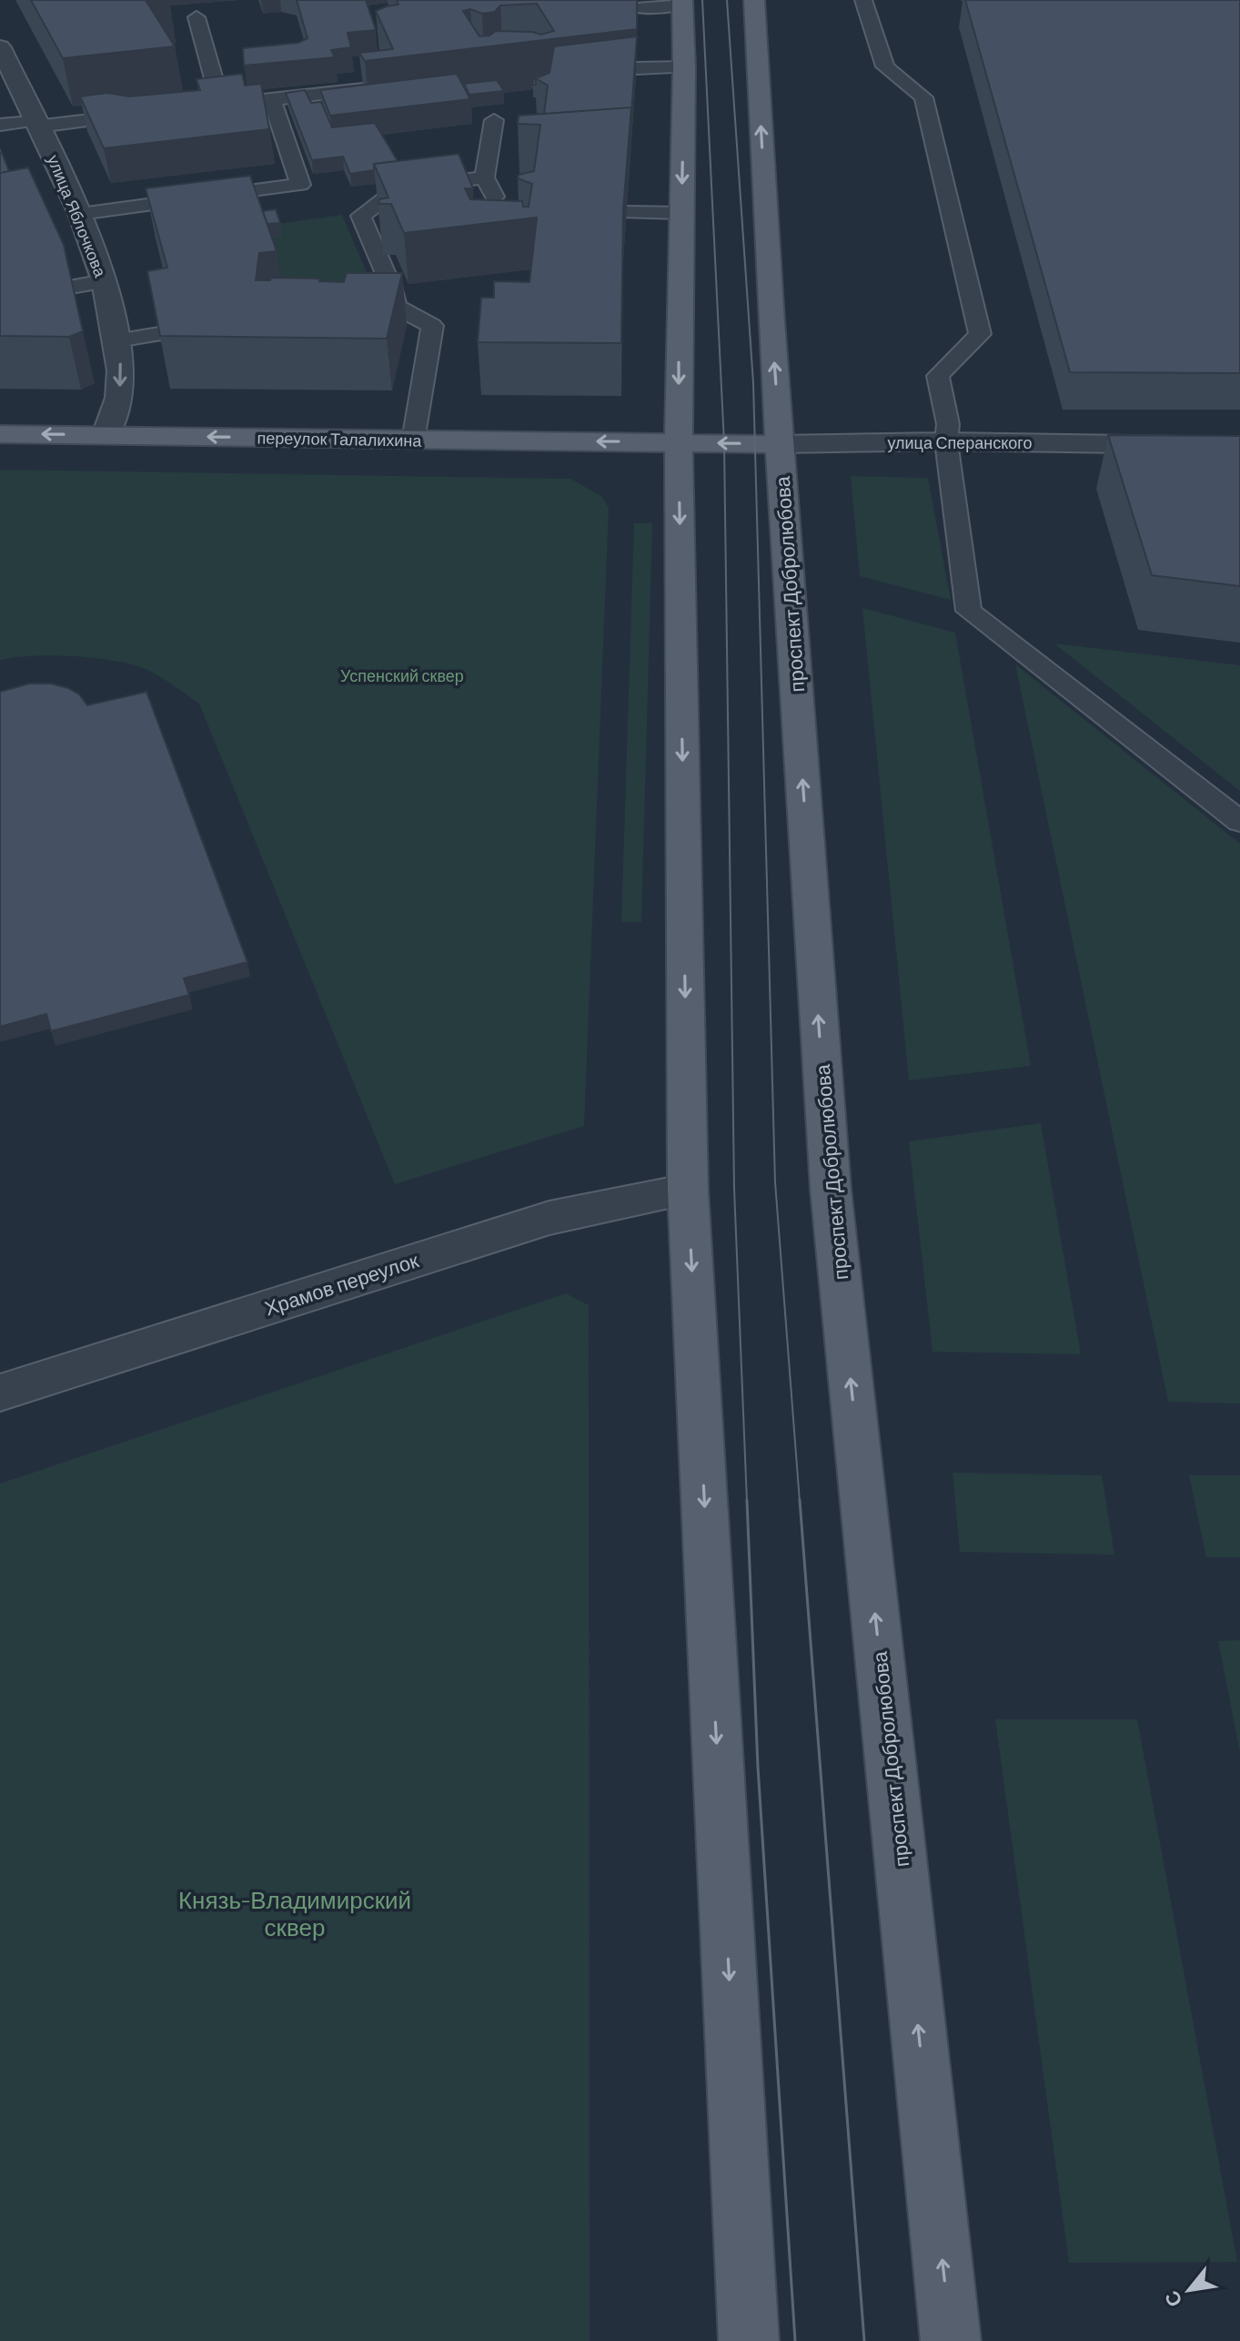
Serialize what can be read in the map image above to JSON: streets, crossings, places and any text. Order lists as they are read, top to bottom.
{
  "streets": {
    "main road": ["переулок Талалихина", "улица Сперанского", "проспект Добролюбова"],
    "street": ["улица Яблочкова", "Храмов переулок"]
  },
  "crossings": [
    ["улица Яблочкова", "переулок Талалихина"],
    ["переулок Талалихина", "улица Сперанского"],
    ["улица Сперанского", "проспект Добролюбова"]
  ],
  "one_way": ["переулок Талалихина"],
  "parks": ["Успенский сквер", "Князь-Владимирский сквер"],
  "north": "bottom left"
}
